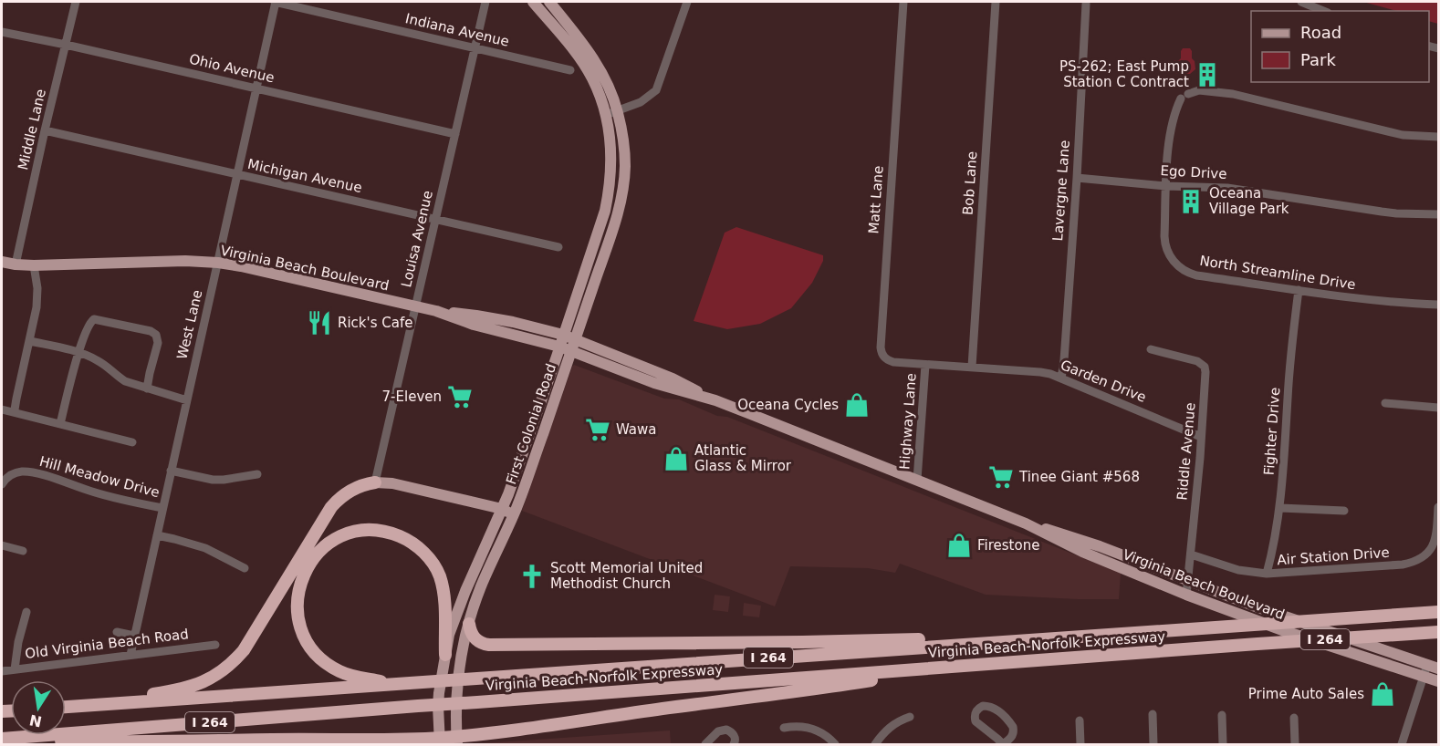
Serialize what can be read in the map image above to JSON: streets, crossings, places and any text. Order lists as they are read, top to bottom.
{
  "streets": {
    "highway": ["I 264", "Virginia Beach-Norfolk Expressway"],
    "main road": ["Virginia Beach Boulevard", "First Colonial Road"],
    "street": [
      "Indiana Avenue",
      "Ohio Avenue",
      "Middle Lane",
      "Ego Drive",
      "Michigan Avenue",
      "Bob Lane",
      "Lavergne Lane",
      "Matt Lane",
      "Louisa Avenue",
      "North Streamline Drive",
      "West Lane",
      "Garden Drive",
      "Highway Lane",
      "Fighter Drive",
      "Riddle Avenue",
      "Hill Meadow Drive",
      "Air Station Drive",
      "Old Virginia Beach Road"
    ]
  },
  "crossings": [
    ["Indiana Avenue", "Louisa Avenue"],
    ["Indiana Avenue", "West Lane"],
    ["Ohio Avenue", "Middle Lane"],
    ["Ohio Avenue", "Louisa Avenue"],
    ["Ohio Avenue", "West Lane"],
    ["Middle Lane", "Michigan Avenue"],
    ["Middle Lane", "Virginia Beach Boulevard"],
    ["Ego Drive", "Lavergne Lane"],
    ["Ego Drive", "North Streamline Drive"],
    ["Michigan Avenue", "Louisa Avenue"],
    ["Michigan Avenue", "West Lane"],
    ["Bob Lane", "Garden Drive"],
    ["Lavergne Lane", "Garden Drive"],
    ["Matt Lane", "Garden Drive"],
    ["Matt Lane", "Highway Lane"],
    ["Louisa Avenue", "Virginia Beach Boulevard"],
    ["Virginia Beach Boulevard", "West Lane"],
    ["Virginia Beach Boulevard", "Highway Lane"],
    ["Virginia Beach Boulevard", "First Colonial Road"],
    ["Virginia Beach Boulevard", "Riddle Avenue"],
    ["North Streamline Drive", "Fighter Drive"],
    ["West Lane", "Hill Meadow Drive"],
    ["West Lane", "Old Virginia Beach Road"],
    ["Garden Drive", "Highway Lane"],
    ["Garden Drive", "Riddle Avenue"],
    ["Fighter Drive", "Air Station Drive"],
    ["Riddle Avenue", "Air Station Drive"]
  ],
  "places": {
    "building": ["PS-262; East Pump Station C Contract", "Oceana Village Park"],
    "restaurant": ["Rick's Cafe"],
    "supermarket": ["7-Eleven", "Wawa", "Tinee Giant #568"],
    "shop": [
      "Oceana Cycles",
      "Atlantic Glass & Mirror",
      "Firestone",
      "Prime Auto Sales"
    ],
    "church": ["Scott Memorial United Methodist Church"]
  },
  "legend": ["Road", "Park"],
  "north": "bottom"
}
